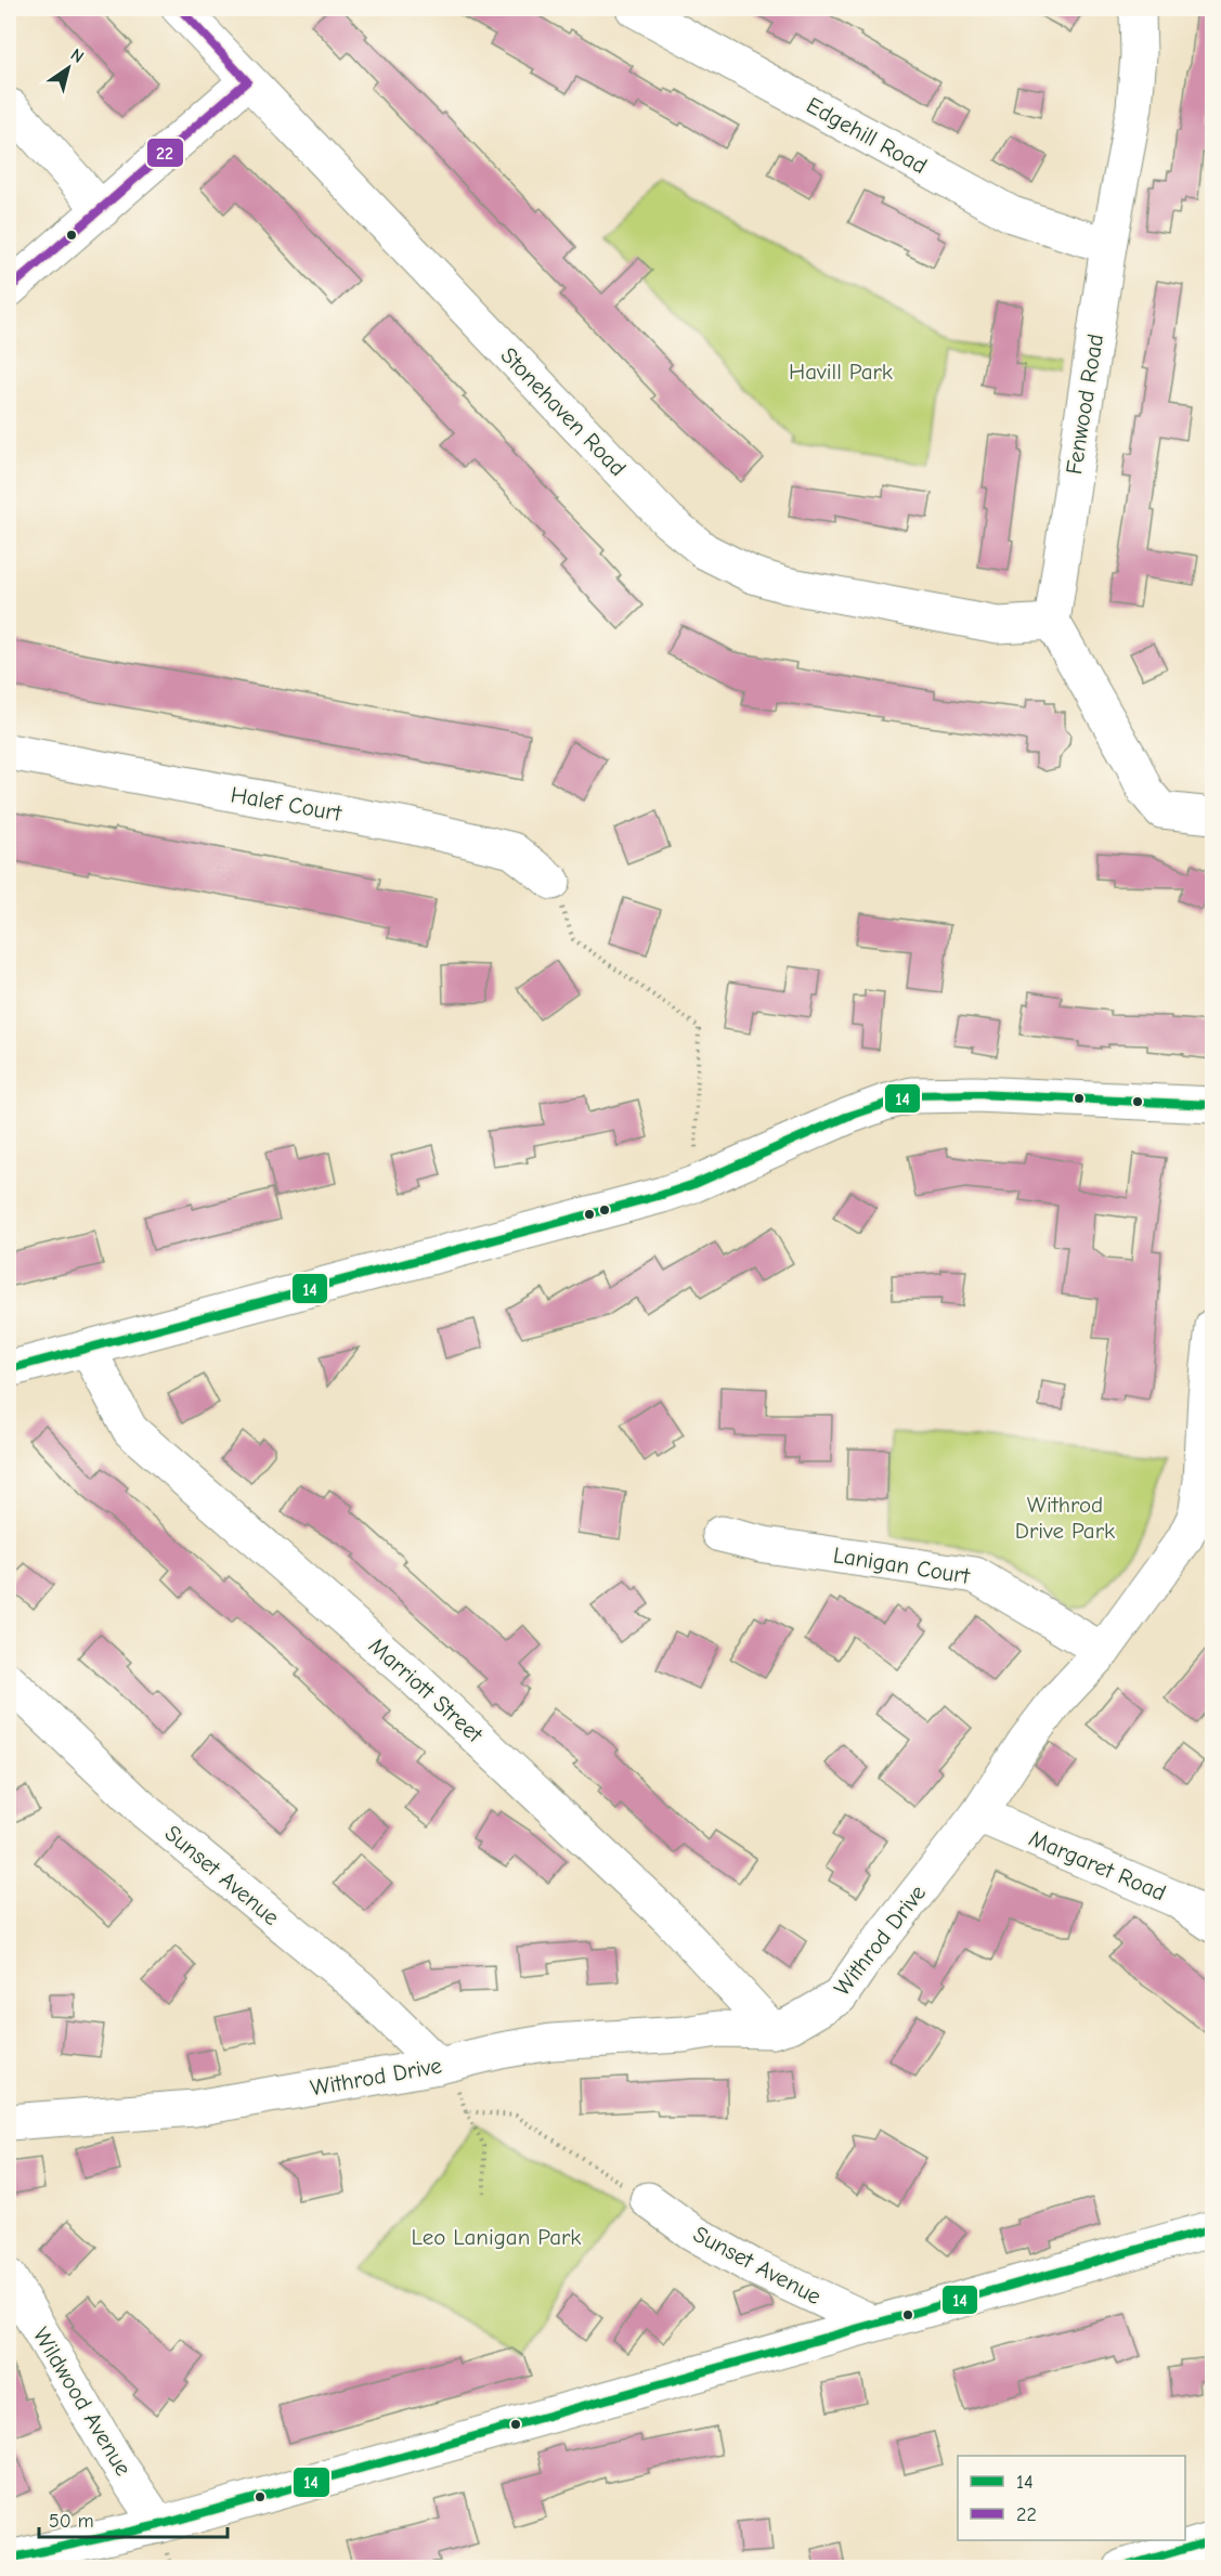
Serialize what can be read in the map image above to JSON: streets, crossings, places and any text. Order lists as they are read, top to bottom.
{
  "streets": {
    "street": [
      "Edgehill Road",
      "Fenwood Road",
      "Stonehaven Road",
      "Halef Court",
      "Lanigan Court",
      "Marriott Street",
      "Margaret Road",
      "Sunset Avenue",
      "Withrod Drive",
      "Wildwood Avenue"
    ]
  },
  "crossings": [
    ["Edgehill Road", "Fenwood Road"],
    ["Fenwood Road", "Stonehaven Road"],
    ["Lanigan Court", "Withrod Drive"],
    ["Marriott Street", "Withrod Drive"],
    ["Margaret Road", "Withrod Drive"],
    ["Sunset Avenue", "Withrod Drive"]
  ],
  "parks": ["Havill Park", "Withrod Drive Park", "Leo Lanigan Park"],
  "lines": ["transit line 22", "transit line 14"],
  "legend": ["14", "22"],
  "scale_bar": "50 m",
  "north": "top right"
}
